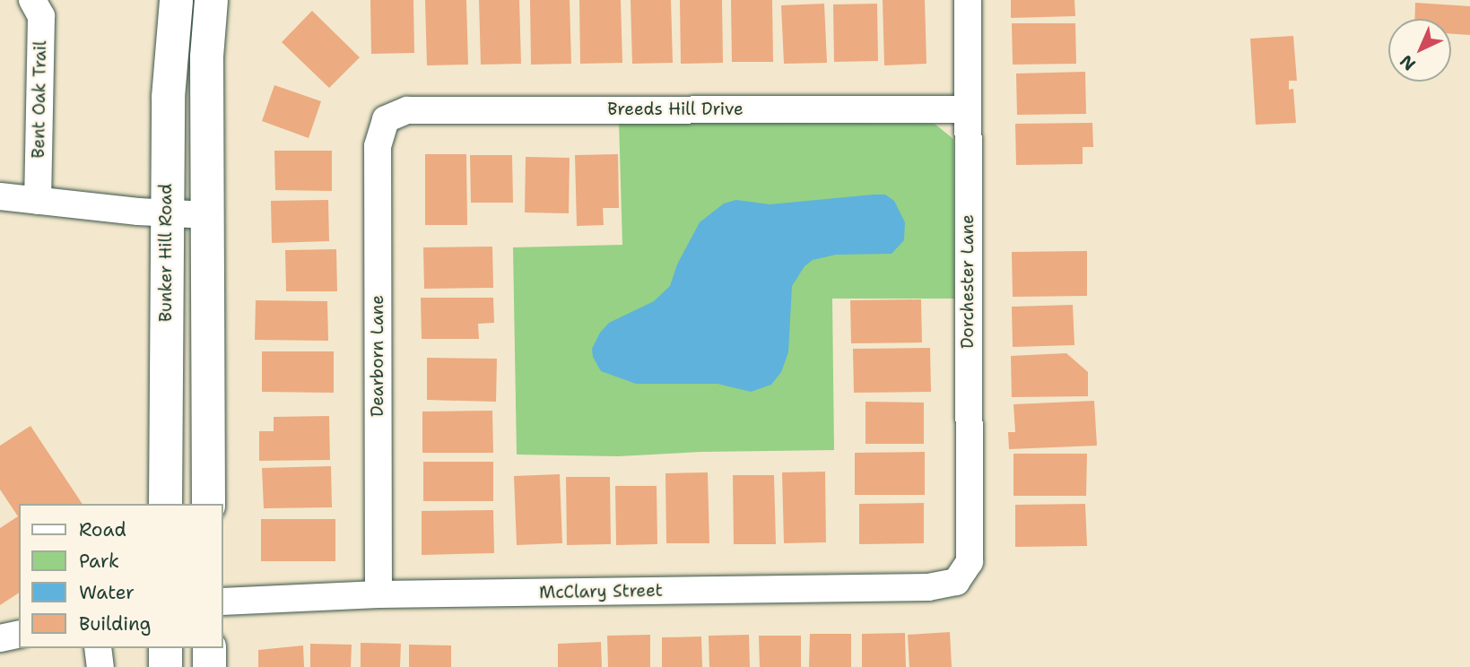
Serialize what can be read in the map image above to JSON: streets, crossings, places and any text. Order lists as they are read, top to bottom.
{
  "streets": {
    "main road": ["Bunker Hill Road"],
    "street": [
      "Bent Oak Trail",
      "Breeds Hill Drive",
      "Dorchester Lane",
      "Dearborn Lane",
      "McClary Street"
    ]
  },
  "crossings": [
    ["Breeds Hill Drive", "Dorchester Lane"],
    ["Breeds Hill Drive", "Dearborn Lane"],
    ["Dorchester Lane", "McClary Street"],
    ["Dearborn Lane", "McClary Street"]
  ],
  "legend": [
    "Road",
    "Park",
    "Water",
    "Building"
  ],
  "north": "bottom left"
}
